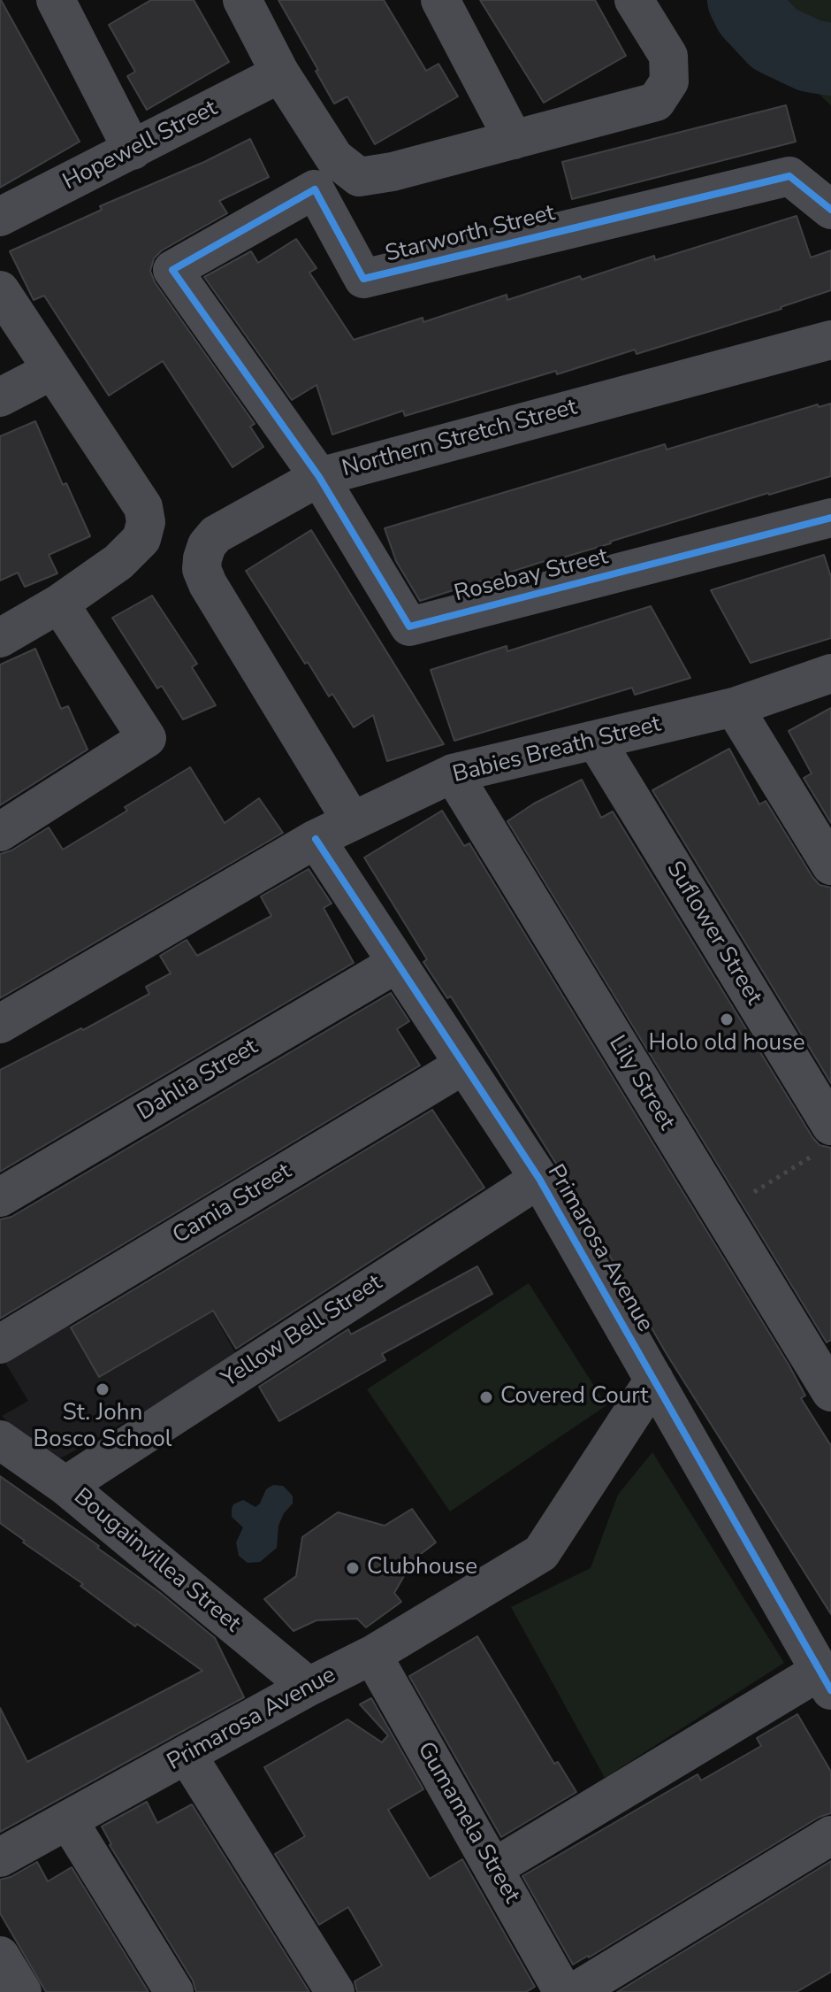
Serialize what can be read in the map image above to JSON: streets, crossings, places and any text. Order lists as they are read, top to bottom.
{
  "streets": {
    "street": [
      "Hopewell Street",
      "Starworth Street",
      "Northern Stretch Street",
      "Rosebay Street",
      "Babies Breath Street",
      "Suflower Street",
      "Dahlia Street",
      "Lily Street",
      "Camia Street",
      "Primarosa Avenue",
      "Yellow Bell Street",
      "Bougainvillea Street",
      "Gumamela Street"
    ]
  },
  "crossings": [
    ["Starworth Street", "Northern Stretch Street"],
    ["Starworth Street", "Rosebay Street"],
    ["Northern Stretch Street", "Rosebay Street"],
    ["Northern Stretch Street", "Babies Breath Street"],
    ["Babies Breath Street", "Suflower Street"],
    ["Babies Breath Street", "Lily Street"],
    ["Babies Breath Street", "Primarosa Avenue"],
    ["Dahlia Street", "Primarosa Avenue"],
    ["Camia Street", "Primarosa Avenue"],
    ["Primarosa Avenue", "Yellow Bell Street"],
    ["Primarosa Avenue", "Bougainvillea Street"],
    ["Primarosa Avenue", "Gumamela Street"],
    ["Yellow Bell Street", "Bougainvillea Street"]
  ],
  "places": [
    "Holo old house",
    "St. John Bosco School",
    "Covered Court",
    "Clubhouse"
  ]
}
